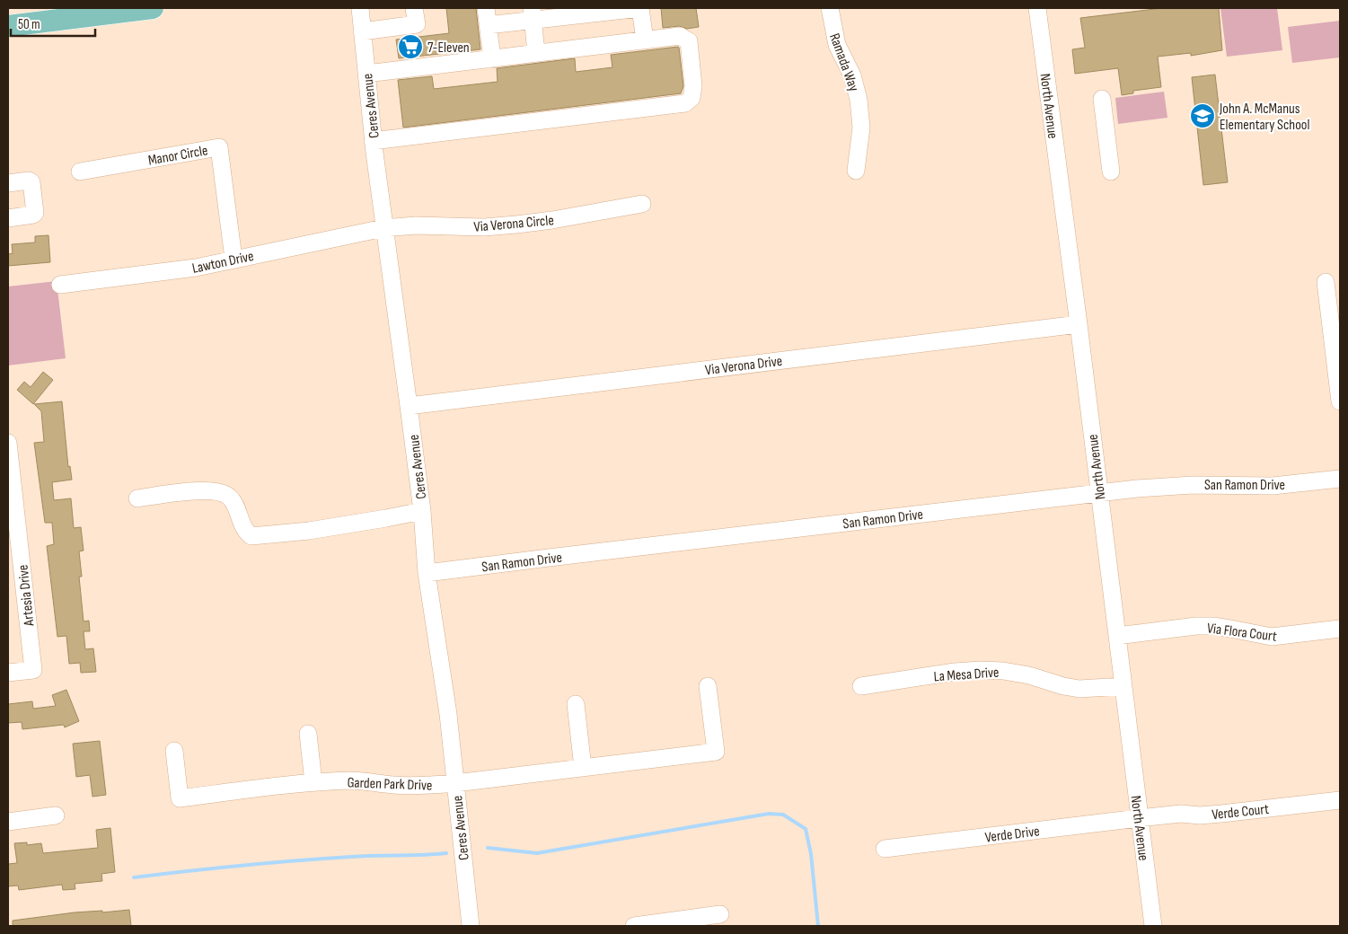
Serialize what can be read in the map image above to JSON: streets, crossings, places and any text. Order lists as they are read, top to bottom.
{
  "streets": {
    "street": [
      "Ramada Way",
      "Ceres Avenue",
      "North Avenue",
      "Manor Circle",
      "Via Verona Circle",
      "Lawton Drive",
      "Via Verona Drive",
      "San Ramon Drive",
      "Artesia Drive",
      "Via Flora Court",
      "La Mesa Drive",
      "Garden Park Drive",
      "Verde Court",
      "Verde Drive"
    ]
  },
  "crossings": [
    ["Ceres Avenue", "Via Verona Circle"],
    ["Ceres Avenue", "Lawton Drive"],
    ["Ceres Avenue", "Via Verona Drive"],
    ["Ceres Avenue", "San Ramon Drive"],
    ["Ceres Avenue", "Garden Park Drive"],
    ["North Avenue", "Via Verona Drive"],
    ["North Avenue", "San Ramon Drive"],
    ["North Avenue", "Via Flora Court"],
    ["North Avenue", "La Mesa Drive"],
    ["North Avenue", "Verde Court"],
    ["North Avenue", "Verde Drive"],
    ["Manor Circle", "Lawton Drive"],
    ["Via Verona Circle", "Lawton Drive"],
    ["Verde Court", "Verde Drive"]
  ],
  "places": {
    "supermarket": ["7-Eleven"],
    "school or university": ["John A. McManus Elementary School"]
  },
  "scale_bar": "50 m"
}
